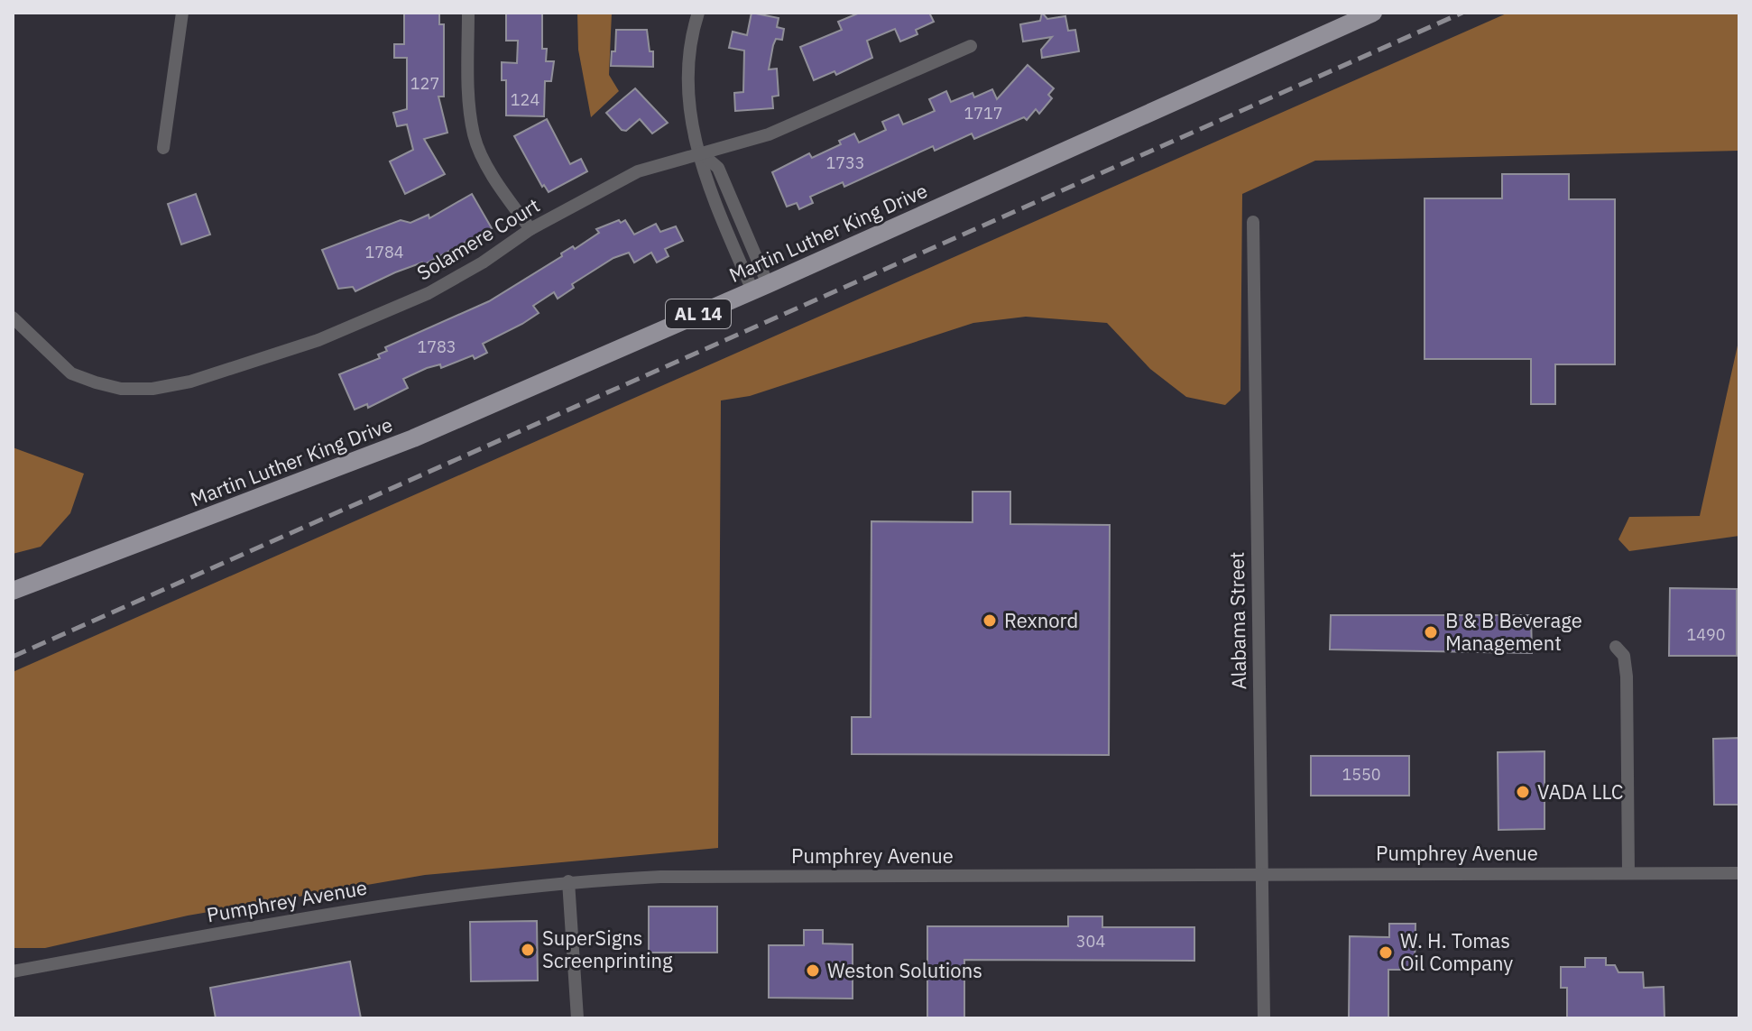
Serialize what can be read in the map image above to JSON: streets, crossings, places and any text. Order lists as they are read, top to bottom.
{
  "streets": {
    "main road": ["Martin Luther King Drive", "AL 14"],
    "street": ["Solamere Court", "Alabama Street", "Pumphrey Avenue"]
  },
  "crossings": [
    ["Alabama Street", "Pumphrey Avenue"]
  ],
  "places": [
    "Rexnord",
    "B & B Beverage Management",
    "VADA LLC",
    "SuperSigns Screenprinting",
    "W. H. Tomas Oil Company",
    "Weston Solutions"
  ],
  "house_numbers": [
    "127",
    "124",
    "1717",
    "1733",
    "1784",
    "1783",
    "1490",
    "1550",
    "304"
  ]
}
